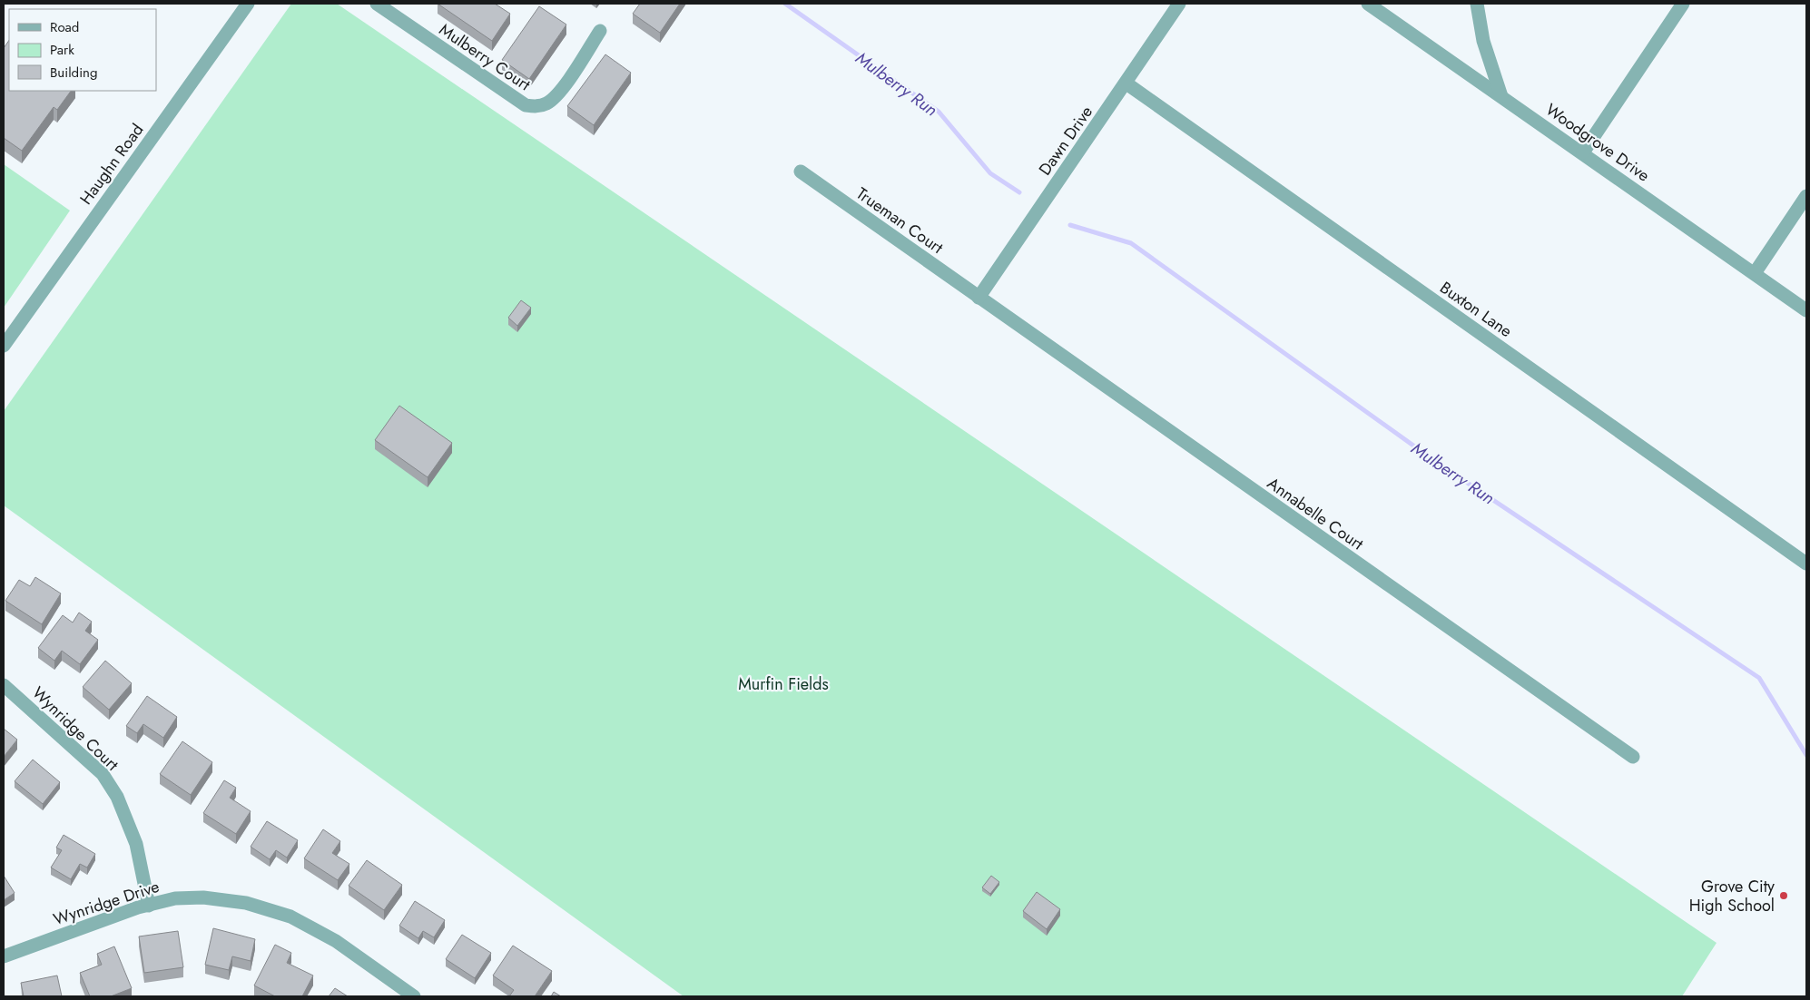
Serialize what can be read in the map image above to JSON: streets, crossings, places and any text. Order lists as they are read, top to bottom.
{
  "streets": {
    "street": [
      "Mulberry Court",
      "Dawn Drive",
      "Woodgrove Drive",
      "Haughn Road",
      "Trueman Court",
      "Buxton Lane",
      "Annabelle Court",
      "Wynridge Court",
      "Wynridge Drive"
    ]
  },
  "crossings": [
    ["Dawn Drive", "Trueman Court"],
    ["Dawn Drive", "Buxton Lane"],
    ["Dawn Drive", "Annabelle Court"],
    ["Trueman Court", "Annabelle Court"],
    ["Wynridge Court", "Wynridge Drive"]
  ],
  "water": ["Mulberry Run"],
  "parks": ["Murfin Fields"],
  "places": ["Grove City High School"],
  "legend": ["Road", "Park", "Building"]
}
